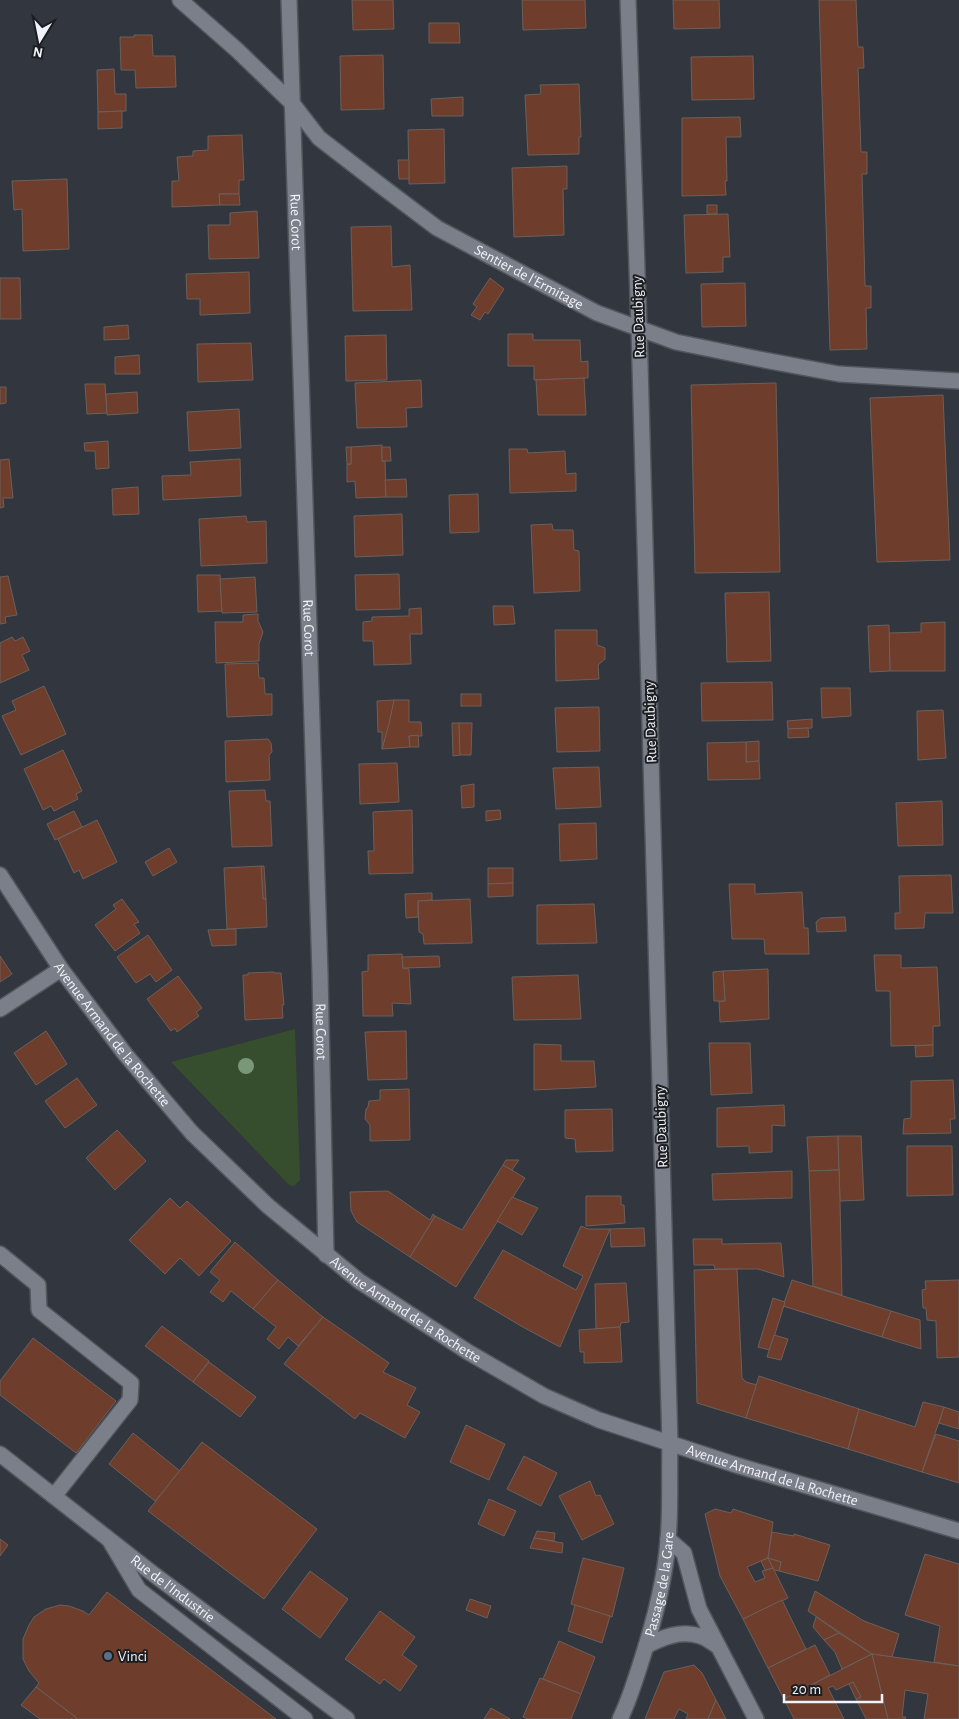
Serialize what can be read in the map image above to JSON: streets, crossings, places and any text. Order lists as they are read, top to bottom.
{
  "streets": {
    "street": [
      "Rue Corot",
      "Sentier de l'Ermitage",
      "Rue Daubigny",
      "Avenue Armand de la Rochette",
      "Passage de la Gare",
      "Rue de l'Industrie"
    ]
  },
  "crossings": [
    ["Rue Corot", "Sentier de l'Ermitage"],
    ["Rue Corot", "Avenue Armand de la Rochette"],
    ["Sentier de l'Ermitage", "Rue Daubigny"],
    ["Rue Daubigny", "Avenue Armand de la Rochette"],
    ["Rue Daubigny", "Passage de la Gare"],
    ["Avenue Armand de la Rochette", "Passage de la Gare"]
  ],
  "places": ["Vinci"],
  "scale_bar": "20 m",
  "north": "bottom"
}
